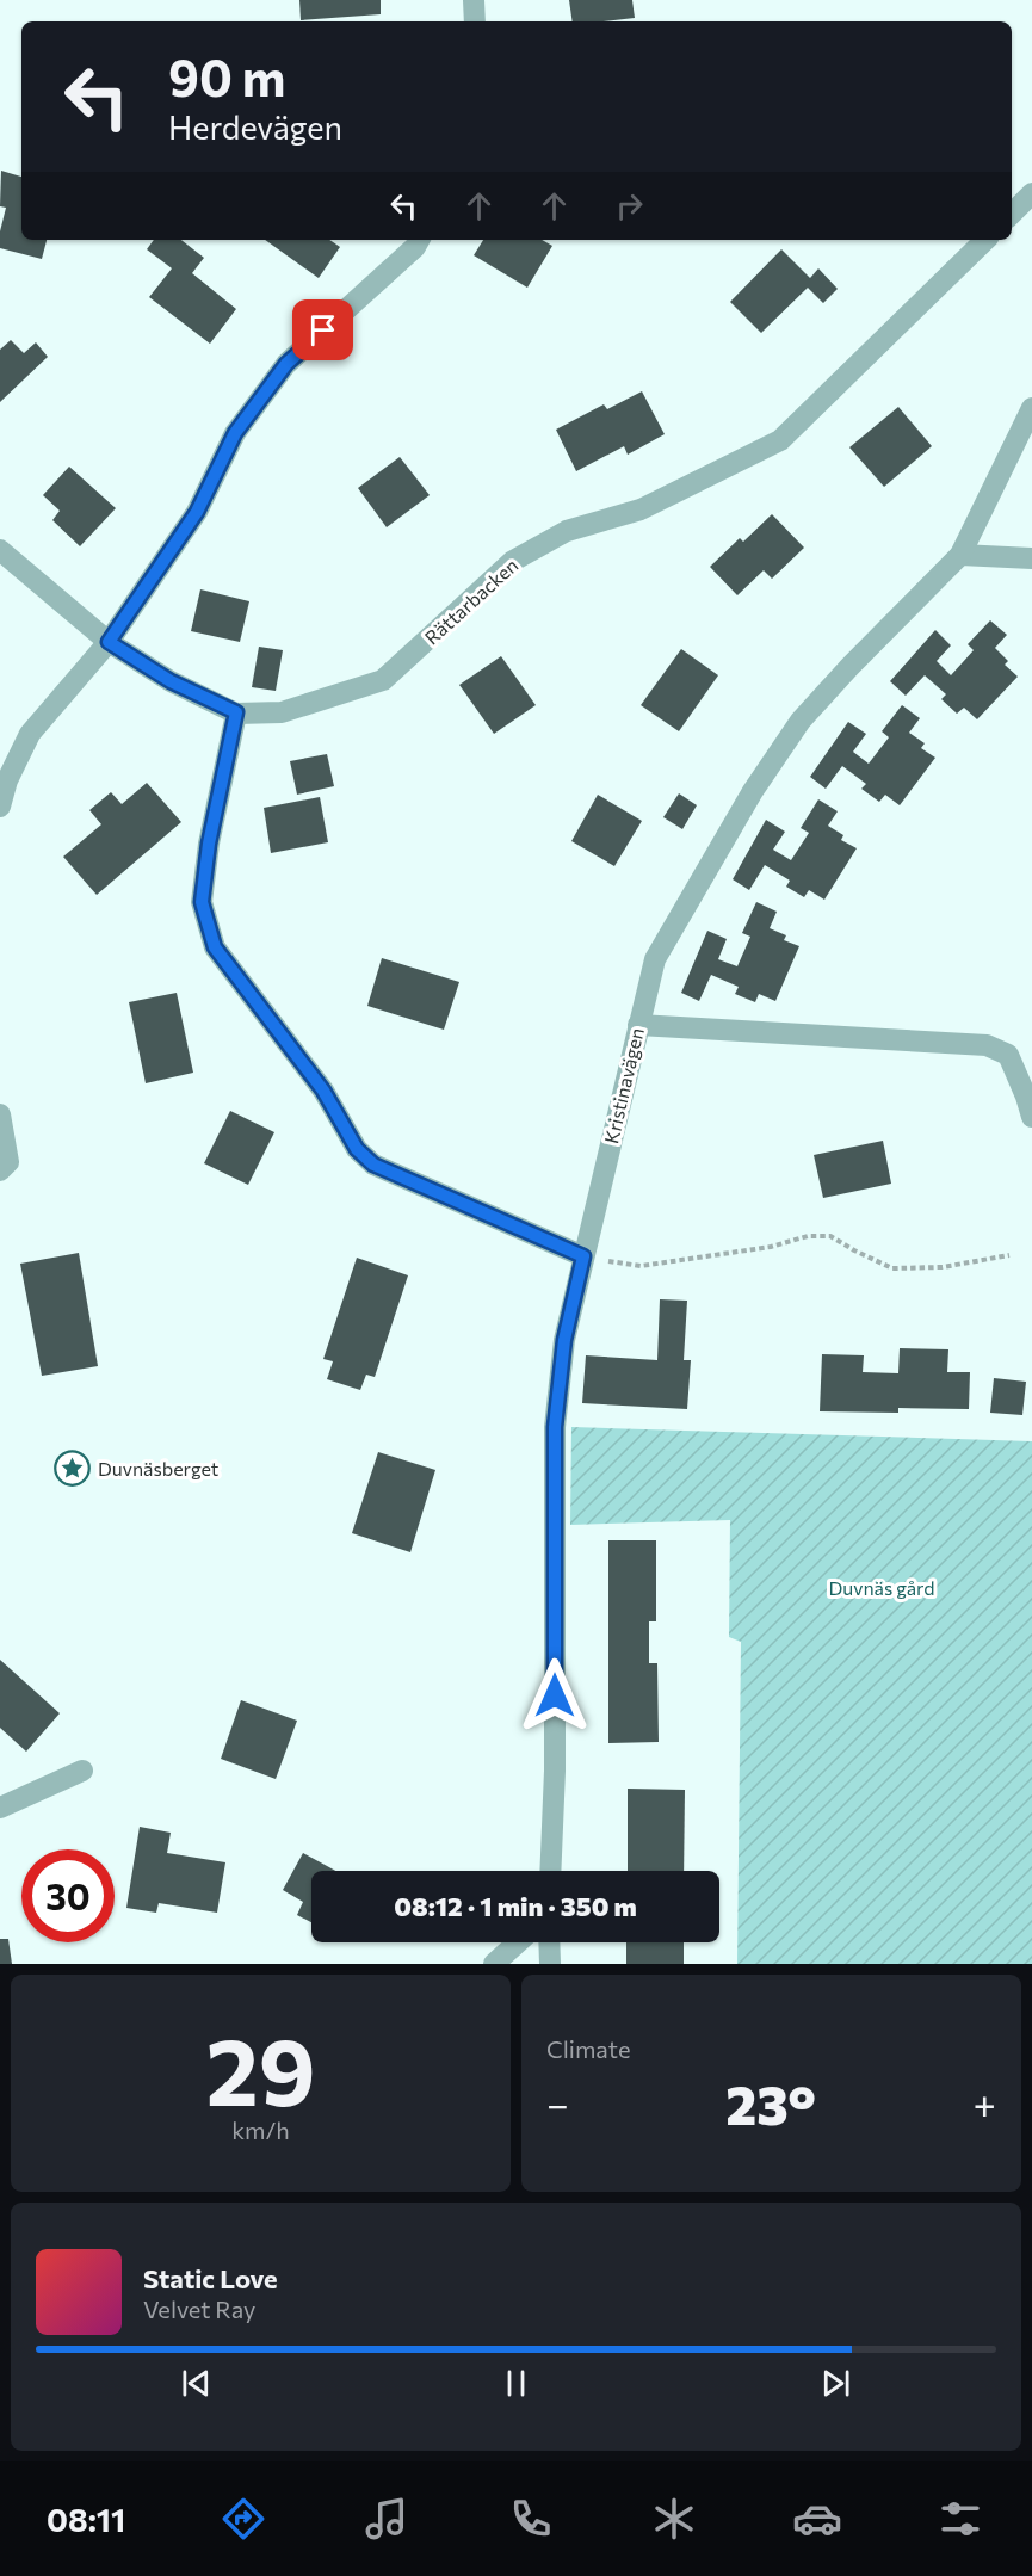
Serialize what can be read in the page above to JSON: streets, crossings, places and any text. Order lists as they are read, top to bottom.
{
  "streets": {
    "street": ["Rättarbacken", "Kristinavägen"]
  },
  "parks": ["Duvnäs gård"],
  "places": {
    "place": ["Duvnäsberget"]
  },
  "page": {
    "turn": ["90 m", "Herdevägen"],
    "limit": "30",
    "trip": "08:12 · 1 min · 350 m",
    "tile": [
      ["29", "km/h"],
      "Climate"
    ],
    "heat": ["−", "23°", "+"],
    "song": ["Static Love", "Velvet Ray"],
    "tabs": "08:11"
  }
}
